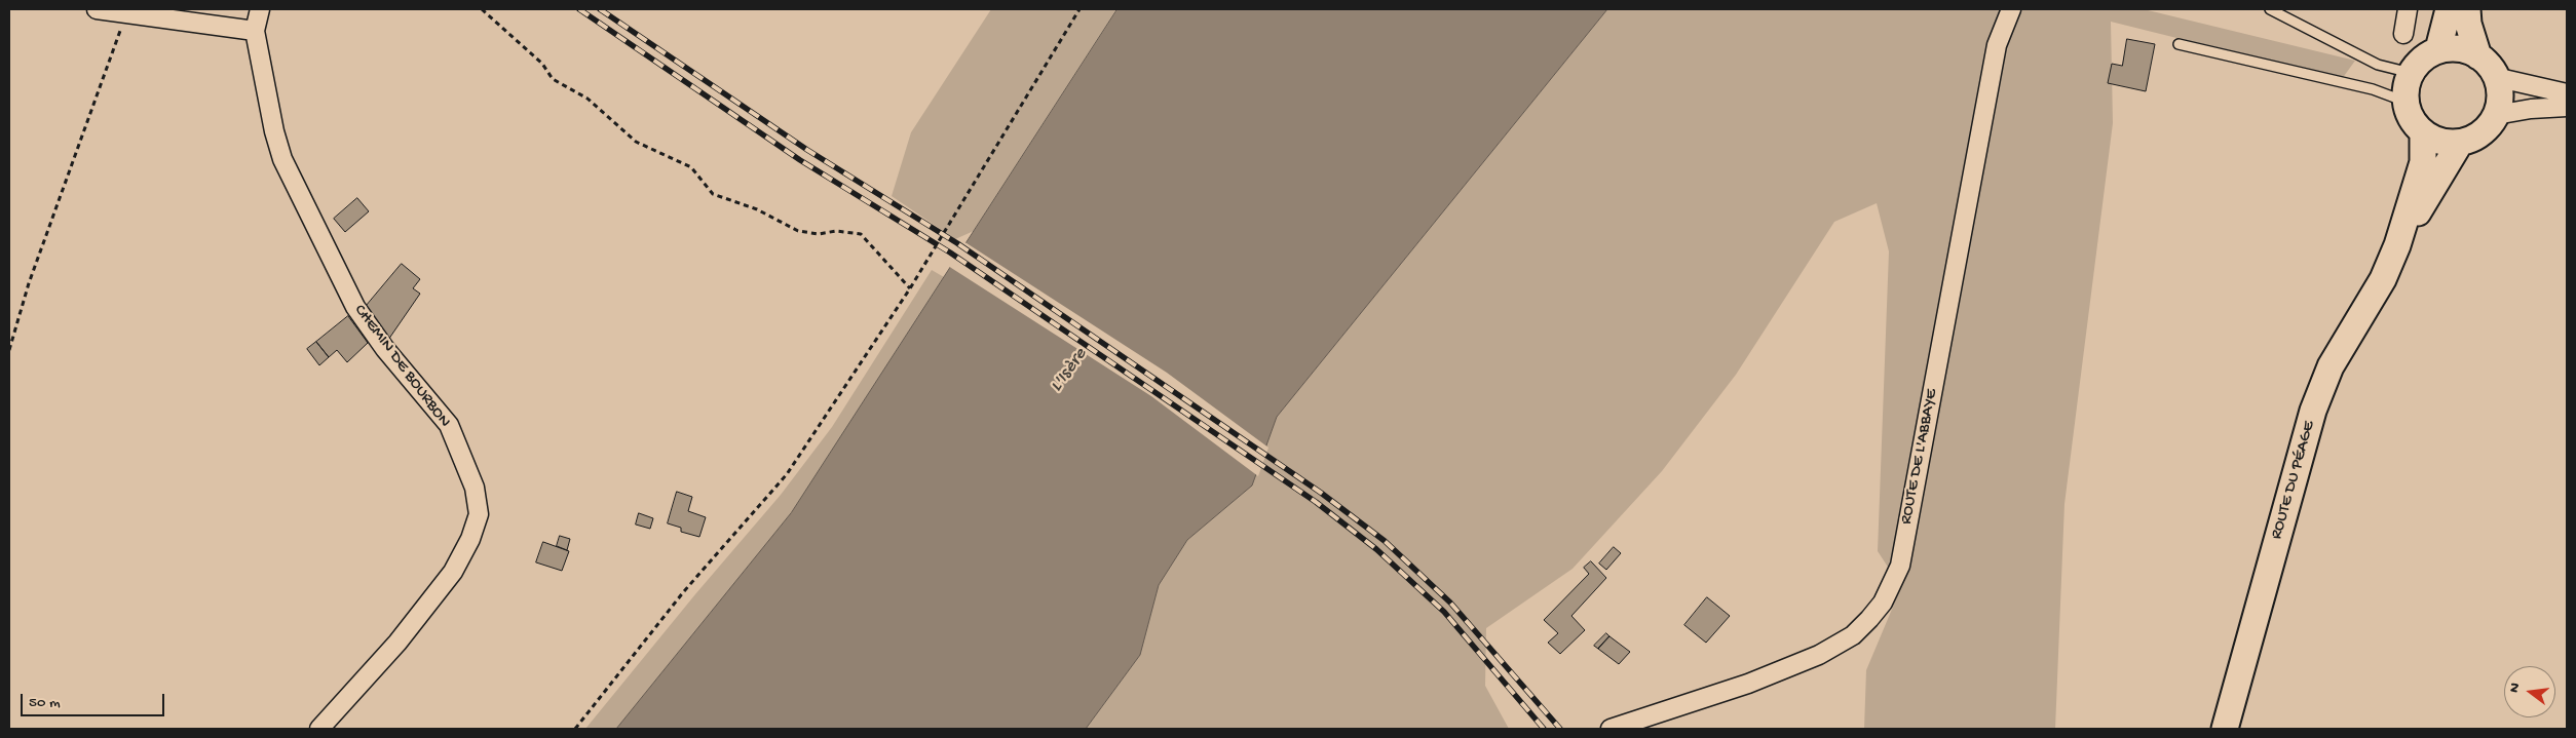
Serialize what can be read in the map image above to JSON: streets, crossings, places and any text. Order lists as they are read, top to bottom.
{
  "streets": {
    "street": ["CHEMIN DE BOURBON", "ROUTE DE L'ABBAYE", "ROUTE DU PÉAGE"]
  },
  "water": ["L'Isère"],
  "scale_bar": "50 m",
  "north": "left"
}
